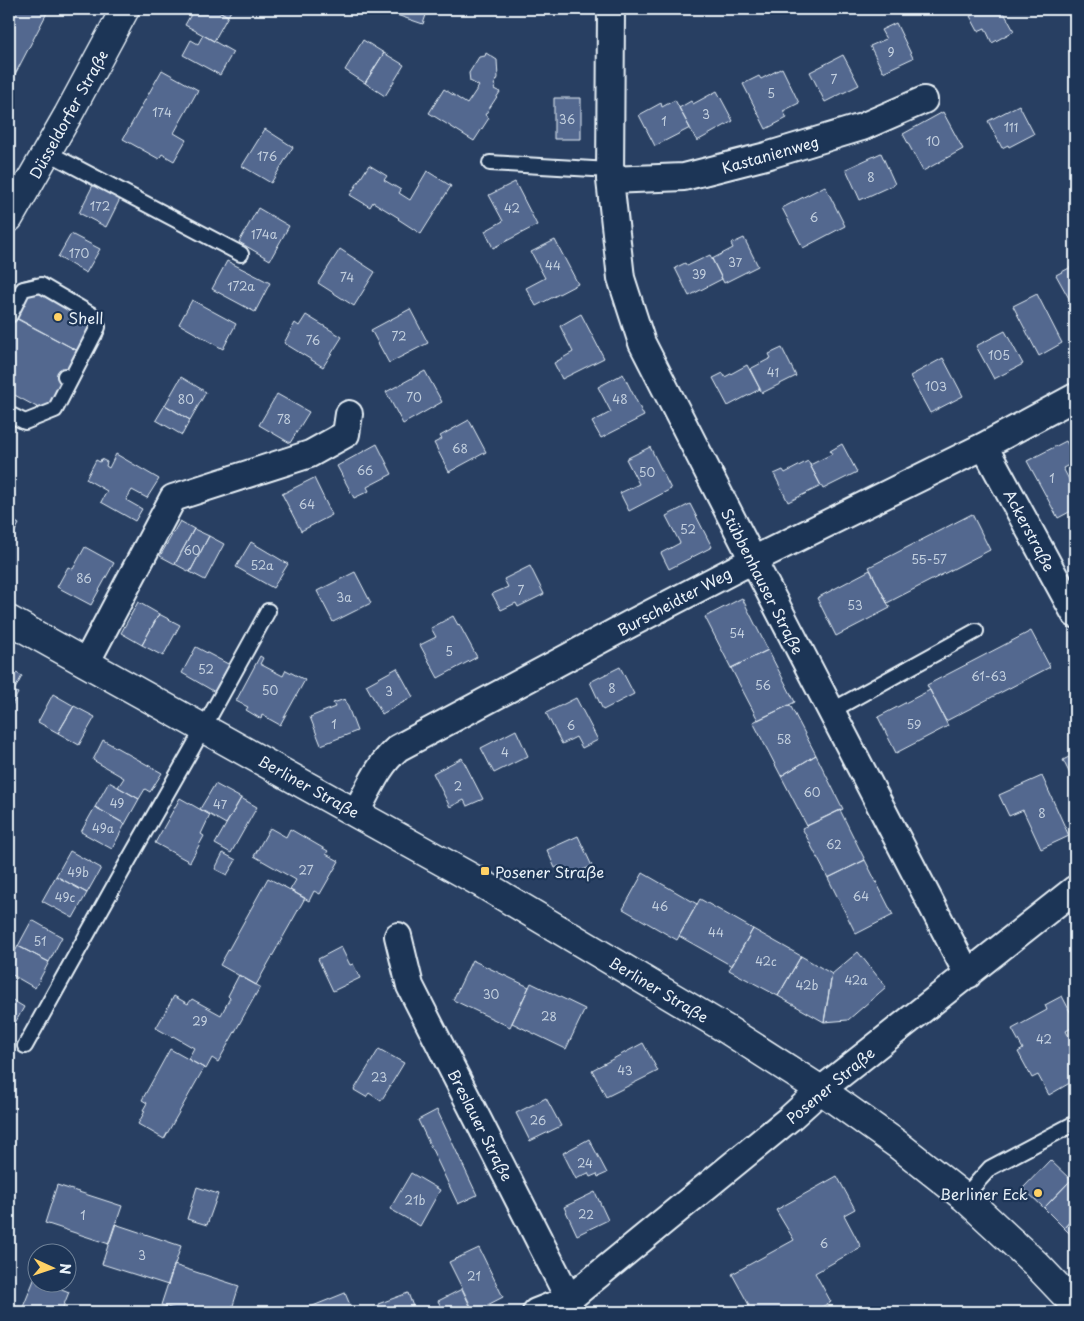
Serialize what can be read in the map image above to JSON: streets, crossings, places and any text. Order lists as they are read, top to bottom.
{
  "streets": {
    "main road": ["Düsseldorfer Straße", "Berliner Straße"],
    "street": [
      "Kastanienweg",
      "Ackerstraße",
      "Stübbenhauser Straße",
      "Burscheidter Weg",
      "Posener Straße",
      "Breslauer Straße"
    ]
  },
  "crossings": [
    ["Kastanienweg", "Stübbenhauser Straße"],
    ["Ackerstraße", "Burscheidter Weg"],
    ["Stübbenhauser Straße", "Burscheidter Weg"],
    ["Stübbenhauser Straße", "Posener Straße"],
    ["Burscheidter Weg", "Berliner Straße"],
    ["Berliner Straße", "Posener Straße"],
    ["Posener Straße", "Breslauer Straße"]
  ],
  "places": {
    "other": ["Shell", "Berliner Eck"],
    "transit": ["Posener Straße"]
  },
  "house_numbers": [
    "9",
    "7",
    "5",
    "174",
    "3",
    "36",
    "1",
    "111",
    "10",
    "176",
    "8",
    "172",
    "42",
    "6",
    "174a",
    "170",
    "37",
    "44",
    "39",
    "74",
    "172a",
    "72",
    "76",
    "105",
    "41",
    "103",
    "70",
    "80",
    "48",
    "78",
    "68",
    "66",
    "50",
    "1",
    "64",
    "52",
    "60",
    "55-57",
    "52a",
    "86",
    "7",
    "3a",
    "53",
    "54",
    "5",
    "52",
    "61-63",
    "56",
    "8",
    "50",
    "3",
    "1",
    "59",
    "6",
    "58",
    "4",
    "2",
    "60",
    "49",
    "47",
    "8",
    "49a",
    "62",
    "27",
    "49b",
    "64",
    "49c",
    "46",
    "44",
    "51",
    "42c",
    "42a",
    "42b",
    "30",
    "28",
    "29",
    "42",
    "43",
    "23",
    "26",
    "24",
    "21b",
    "22",
    "1",
    "6",
    "3",
    "21"
  ],
  "north": "right"
}
